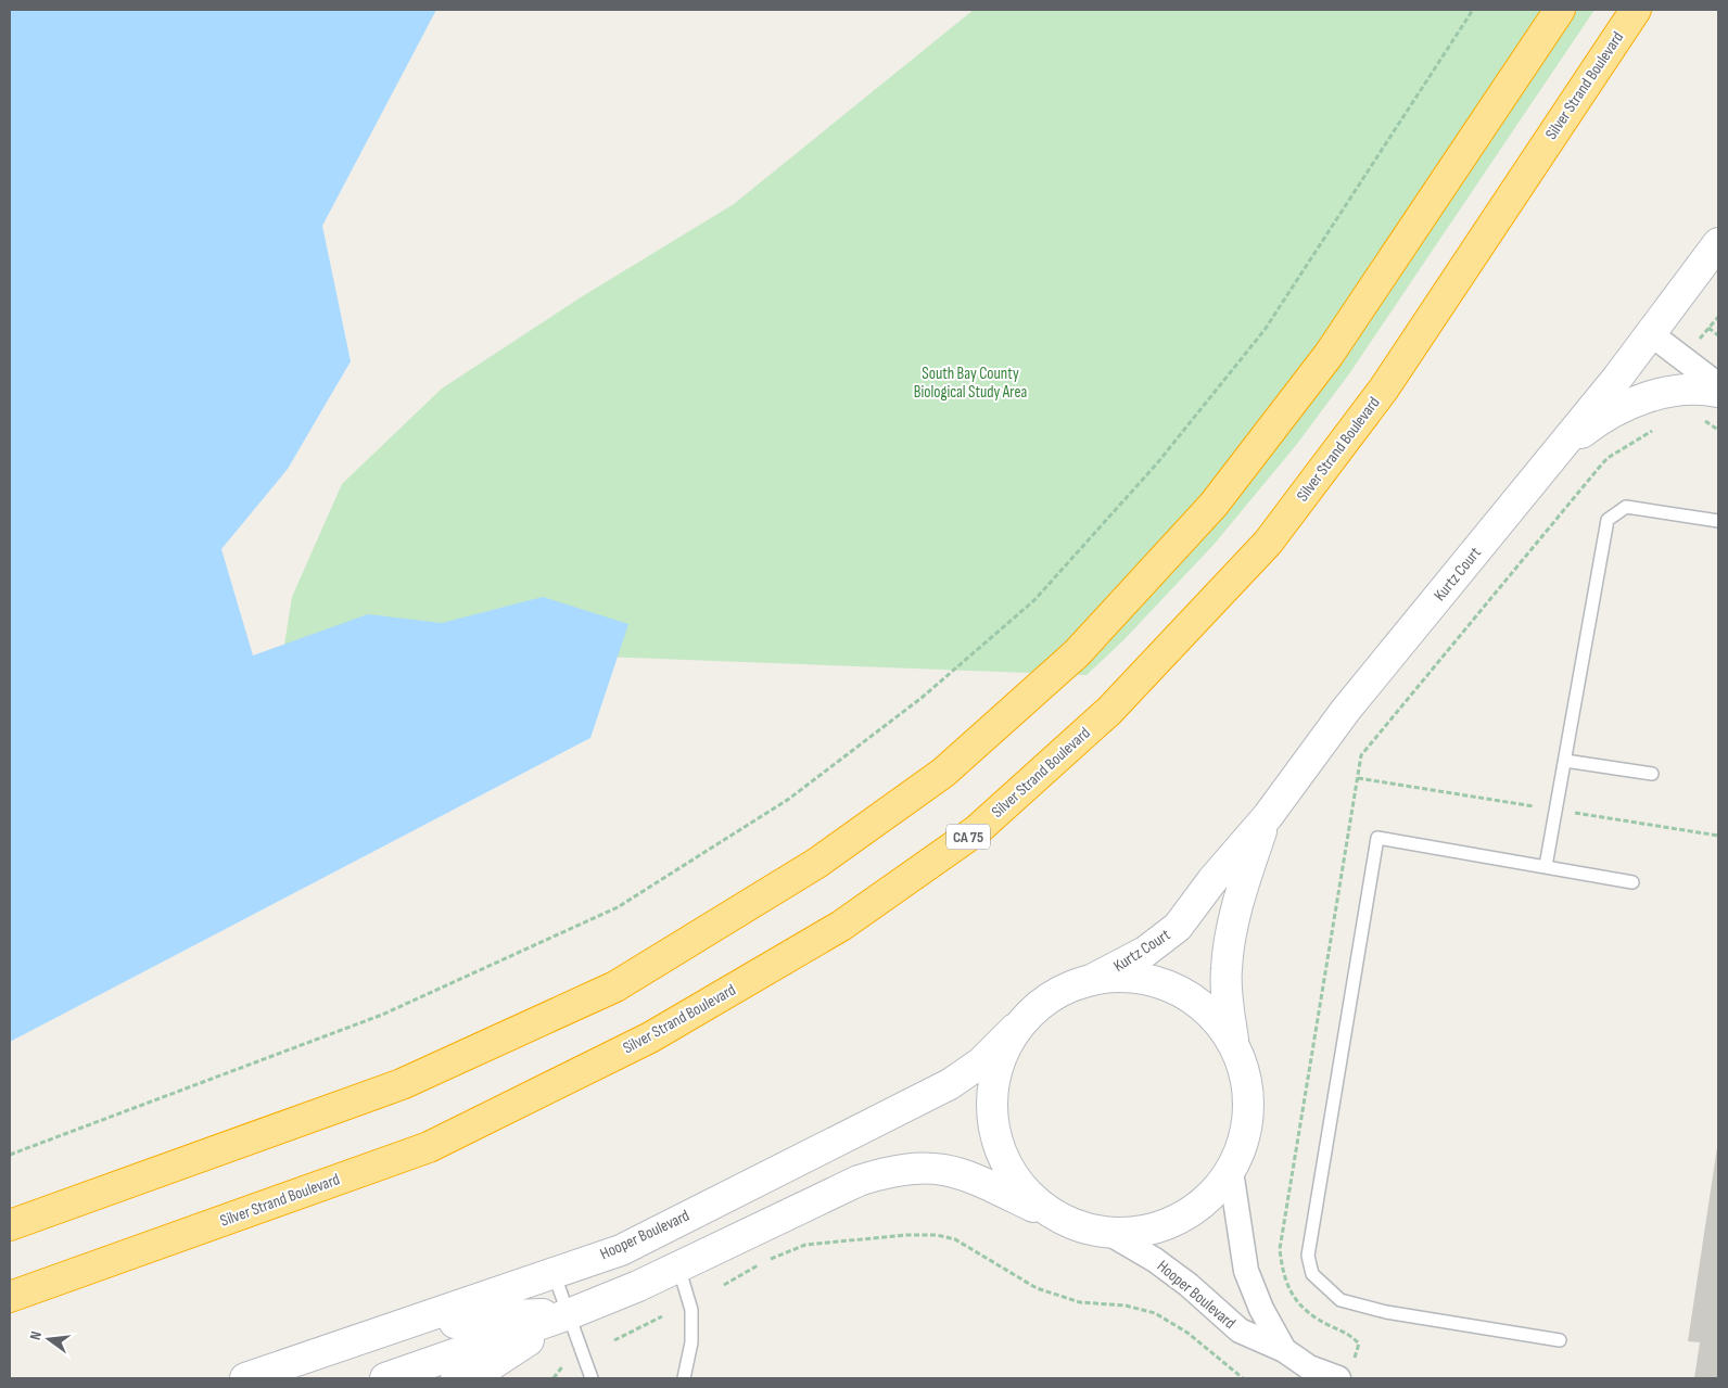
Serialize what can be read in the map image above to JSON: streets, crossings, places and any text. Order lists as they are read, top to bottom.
{
  "streets": {
    "highway": ["Silver Strand Boulevard", "CA 75"],
    "street": ["Kurtz Court", "Hooper Boulevard"]
  },
  "crossings": [
    ["Kurtz Court", "Hooper Boulevard"]
  ],
  "parks": ["South Bay County Biological Study Area"],
  "north": "left"
}
